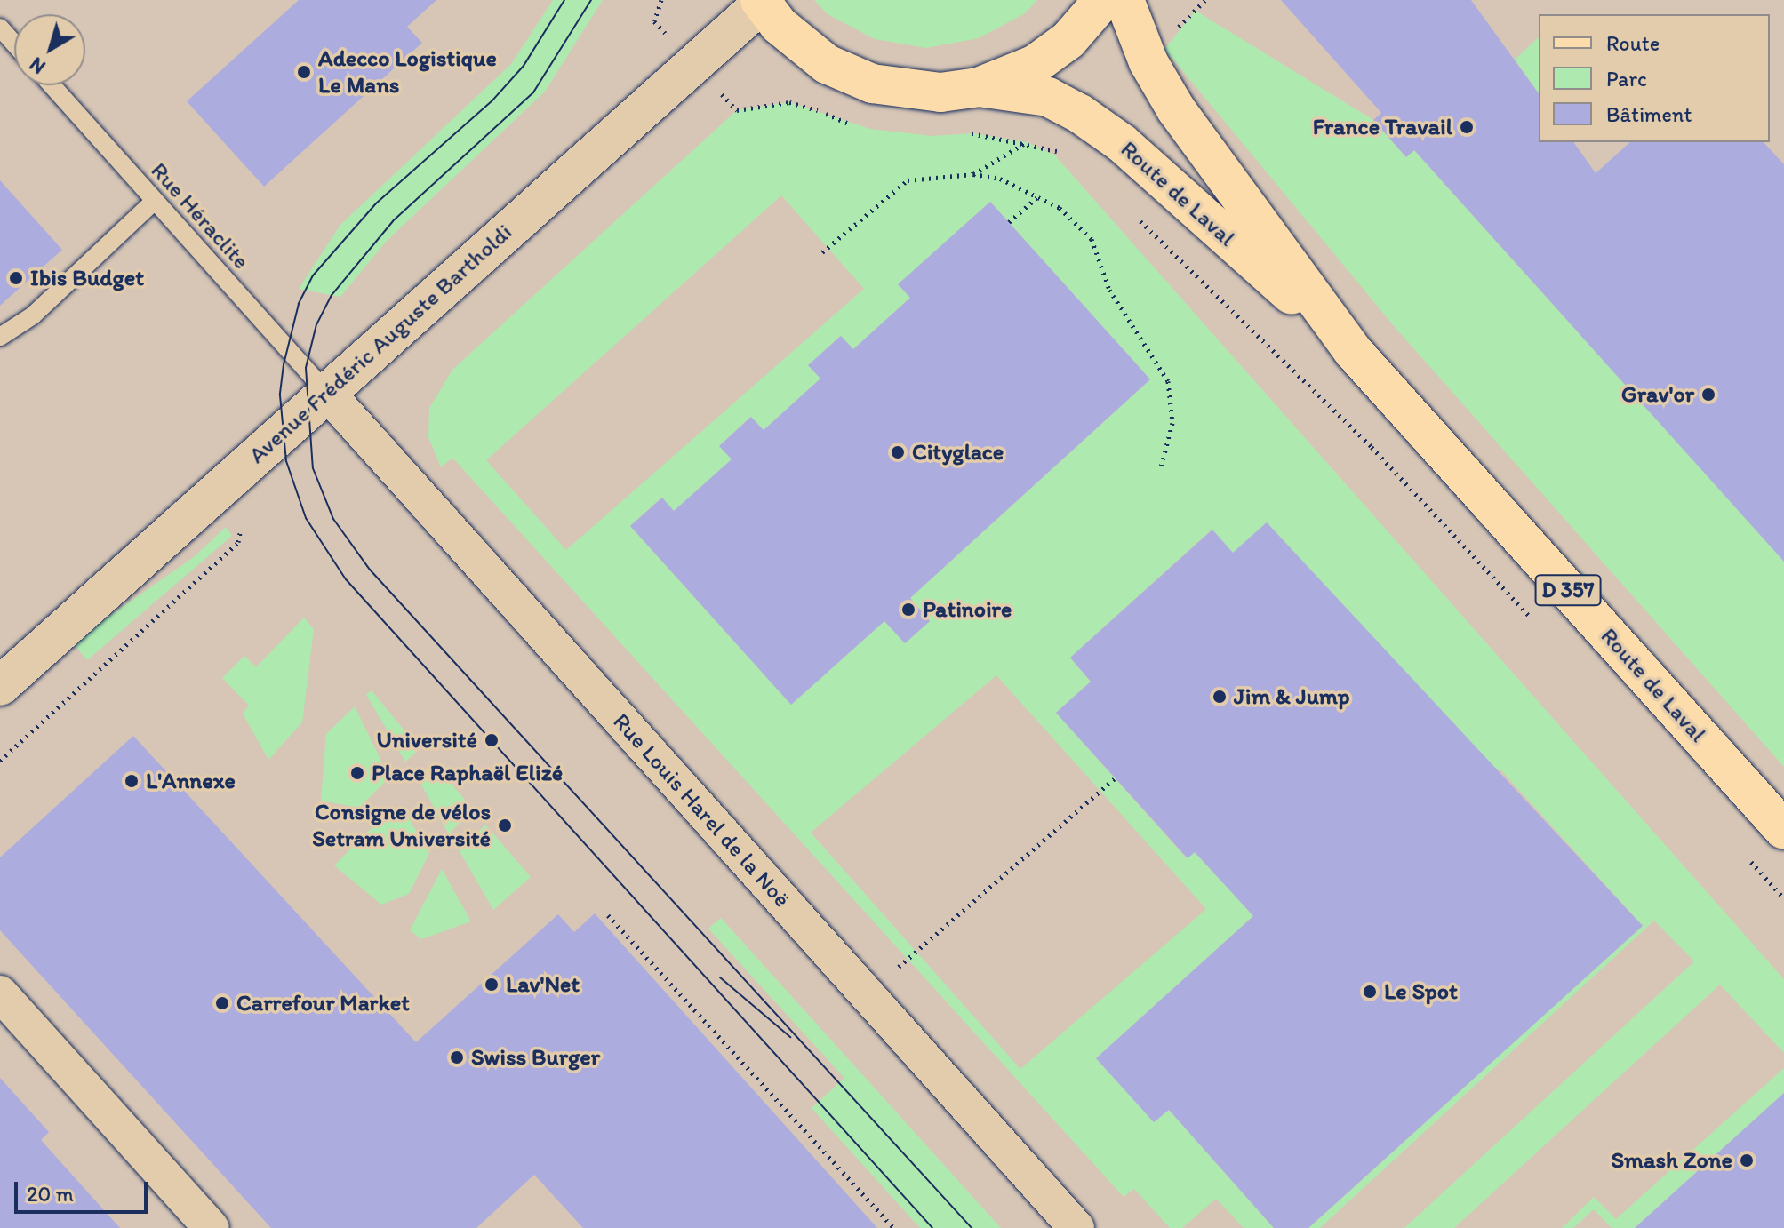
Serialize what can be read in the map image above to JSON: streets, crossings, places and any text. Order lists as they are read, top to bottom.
{
  "streets": {
    "main road": ["Route de Laval", "D 357"],
    "street": ["Avenue Frédéric Auguste Bartholdi", "Rue Louis Harel de la Noë"],
    "lane": ["Rue Héraclite"]
  },
  "crossings": [
    ["Rue Héraclite", "Avenue Frédéric Auguste Bartholdi"],
    ["Rue Héraclite", "Rue Louis Harel de la Noë"],
    ["Avenue Frédéric Auguste Bartholdi", "Rue Louis Harel de la Noë"]
  ],
  "places": [
    "Adecco Logistique Le Mans",
    "France Travail",
    "Ibis Budget",
    "Grav'or",
    "Cityglace",
    "Patinoire",
    "Jim & Jump",
    "Université",
    "Place Raphaël Elizé",
    "L'Annexe",
    "Consigne de vélos Setram Université",
    "Lav'Net",
    "Le Spot",
    "Carrefour Market",
    "Swiss Burger",
    "Smash Zone"
  ],
  "legend": ["Route", "Parc", "Bâtiment"],
  "scale_bar": "20 m",
  "north": "bottom left"
}
